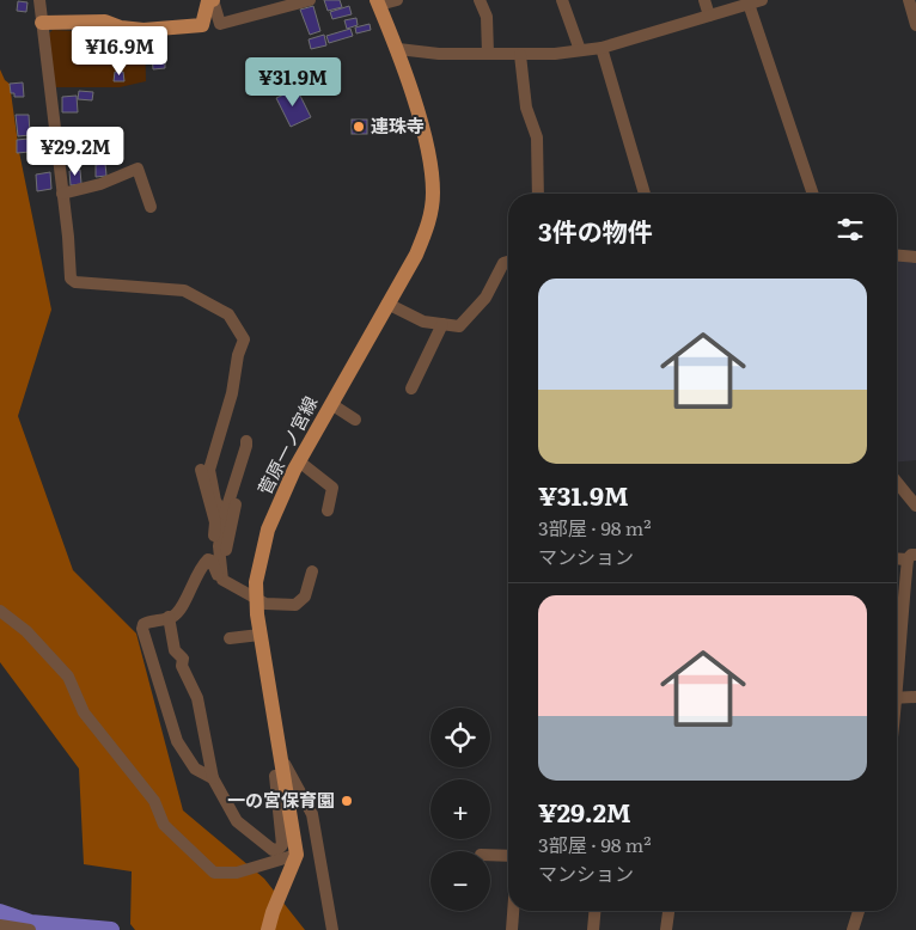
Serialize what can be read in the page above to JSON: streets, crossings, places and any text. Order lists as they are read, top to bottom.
{
  "streets": {
    "main road": ["菅原一ノ宮線"]
  },
  "places": ["連珠寺", "一の宮保育園"],
  "page": {
    "price": ["¥16.9M", "¥31.9M", "¥29.2M"],
    "heading": "3件の物件",
    "list": [
      {
        "name": "¥31.9M",
        "note": "3部屋 · 98 m² · マンション"
      },
      {
        "name": "¥29.2M",
        "note": "3部屋 · 98 m² · マンション"
      }
    ],
    "map_buttons": ["+", "−"]
  }
}
